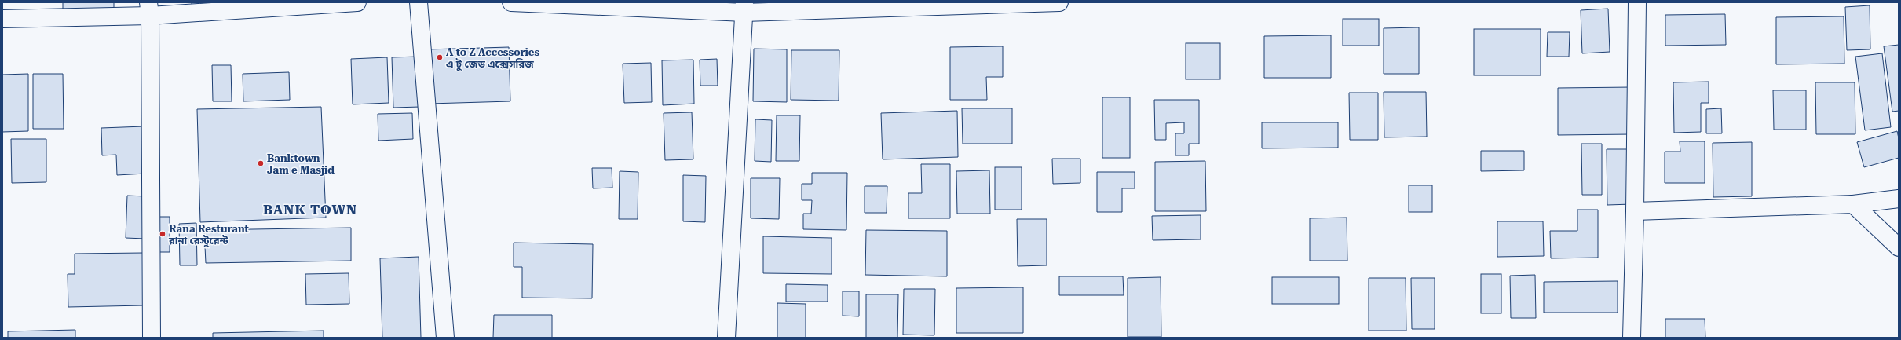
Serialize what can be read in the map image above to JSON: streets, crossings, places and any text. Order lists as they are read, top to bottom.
{
  "districts": ["BANK TOWN"],
  "places": ["A to Z Accessories এ টু জেড এক্সেসরিজ", "Banktown Jam e Masjid", "Rana Resturant রানা রেস্টুরেন্ট"]
}
